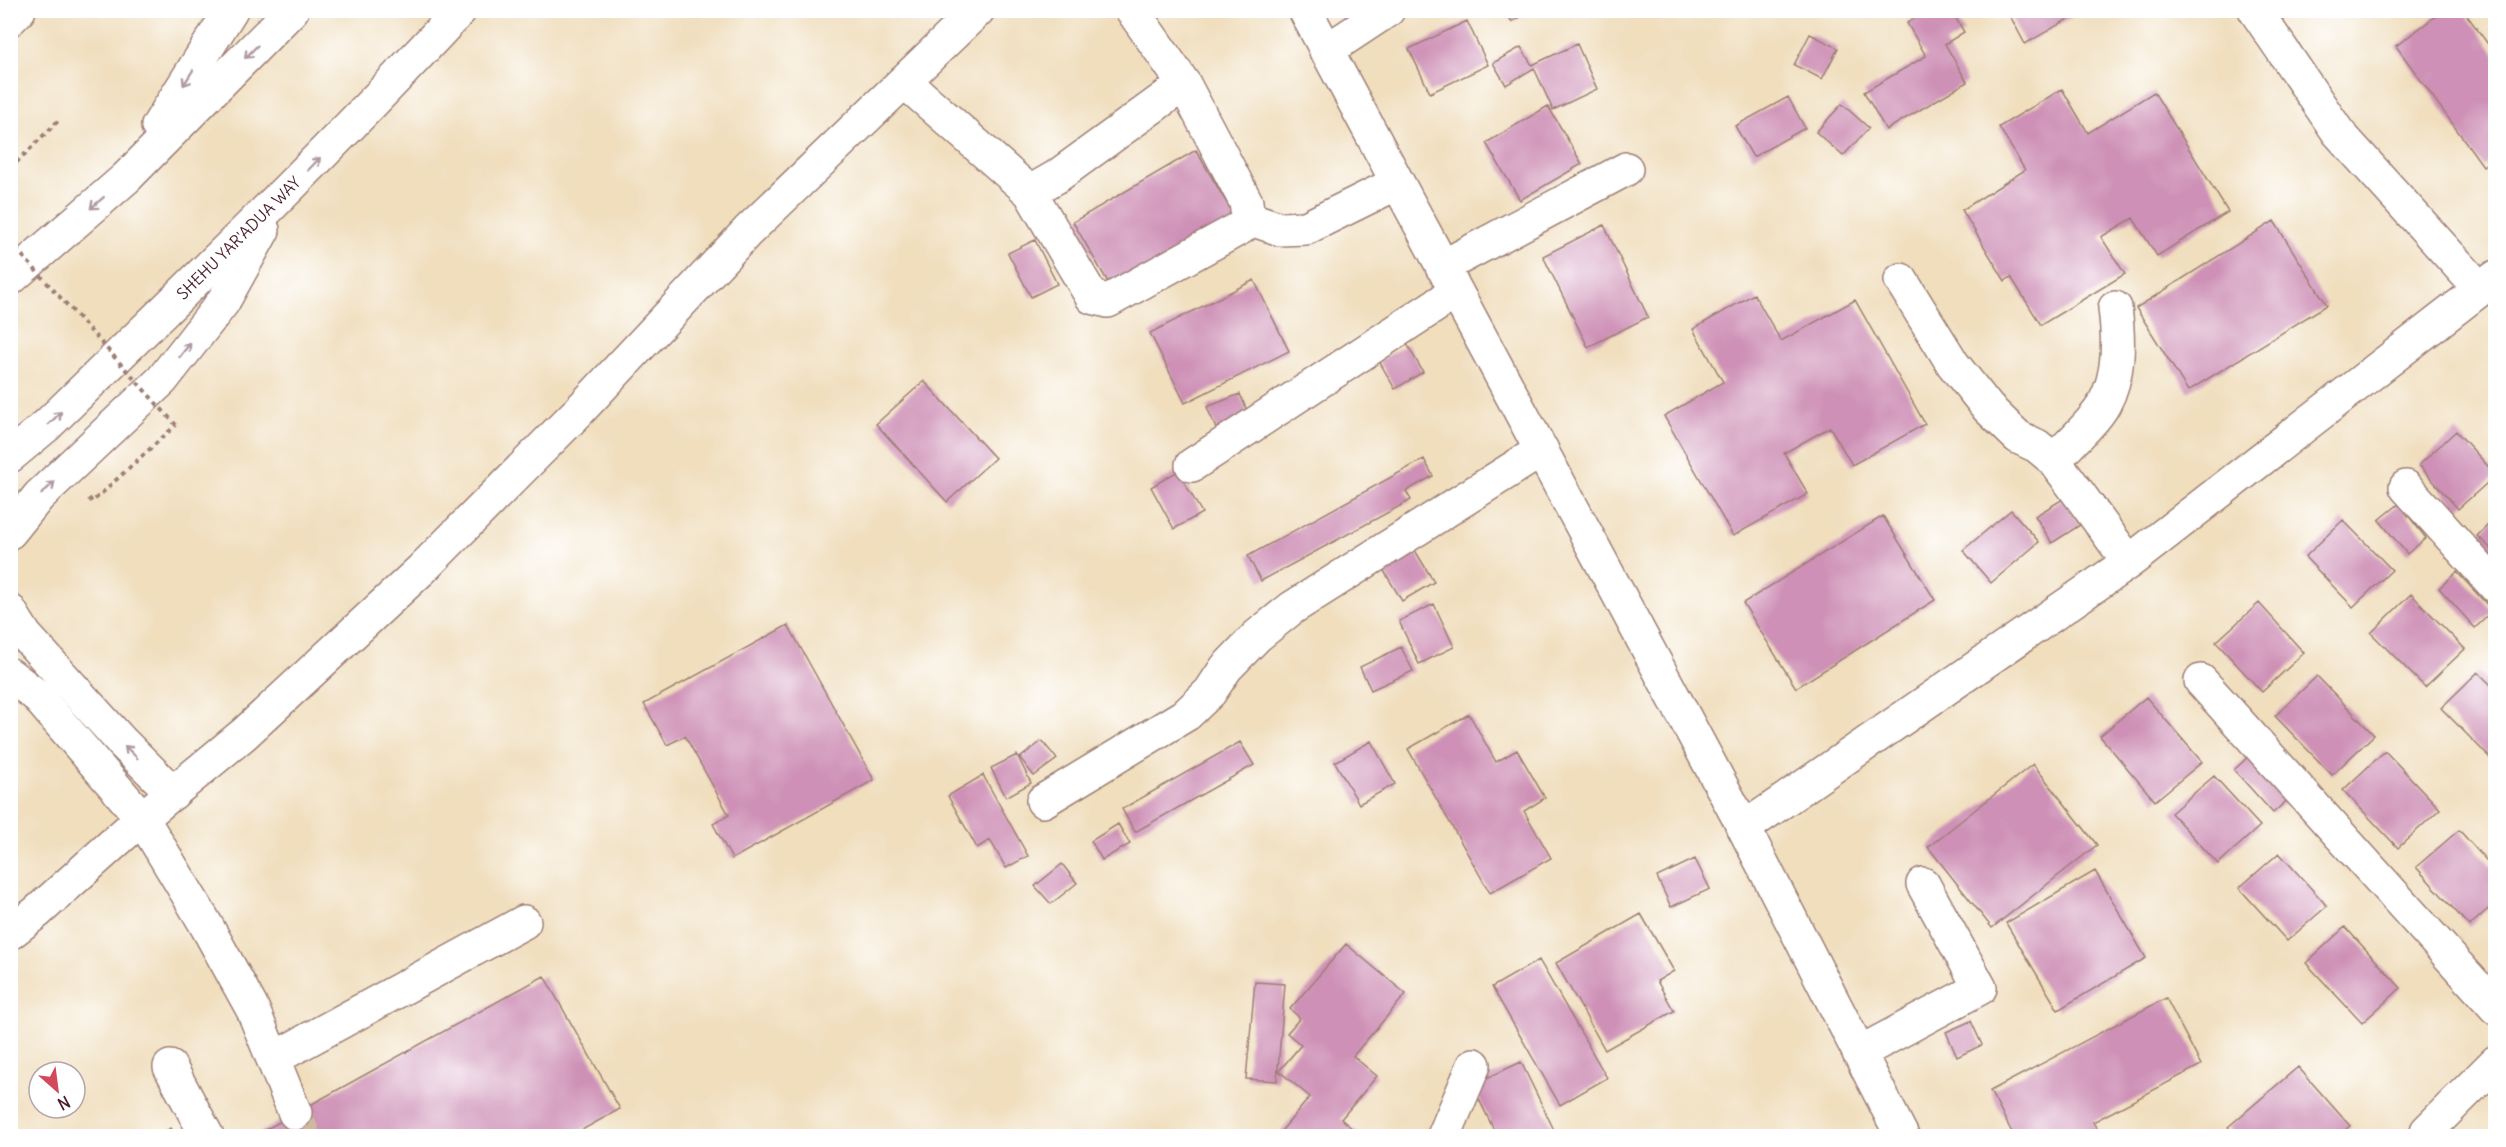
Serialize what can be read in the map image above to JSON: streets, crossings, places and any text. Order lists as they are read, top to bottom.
{
  "streets": {
    "main road": ["SHEHU YAR'ADUA WAY"]
  },
  "north": "bottom right"
}
